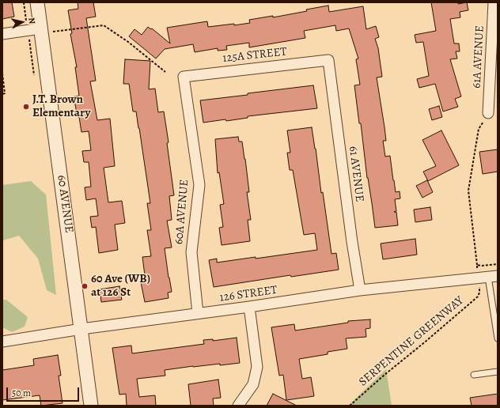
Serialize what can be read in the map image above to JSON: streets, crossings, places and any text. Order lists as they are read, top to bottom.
{
  "streets": {
    "street": [
      "125A STREET",
      "61A AVENUE",
      "61 AVENUE",
      "60 AVENUE",
      "60A AVENUE",
      "126 STREET"
    ],
    "path": ["SERPENTINE GREENWAY"]
  },
  "crossings": [
    ["125A STREET", "61 AVENUE"],
    ["125A STREET", "60A AVENUE"],
    ["61 AVENUE", "126 STREET"],
    ["60 AVENUE", "126 STREET"],
    ["60A AVENUE", "126 STREET"]
  ],
  "places": ["J.T. Brown Elementary", "60 Ave (WB) at 126 St"],
  "scale_bar": "50 m",
  "north": "right"
}
